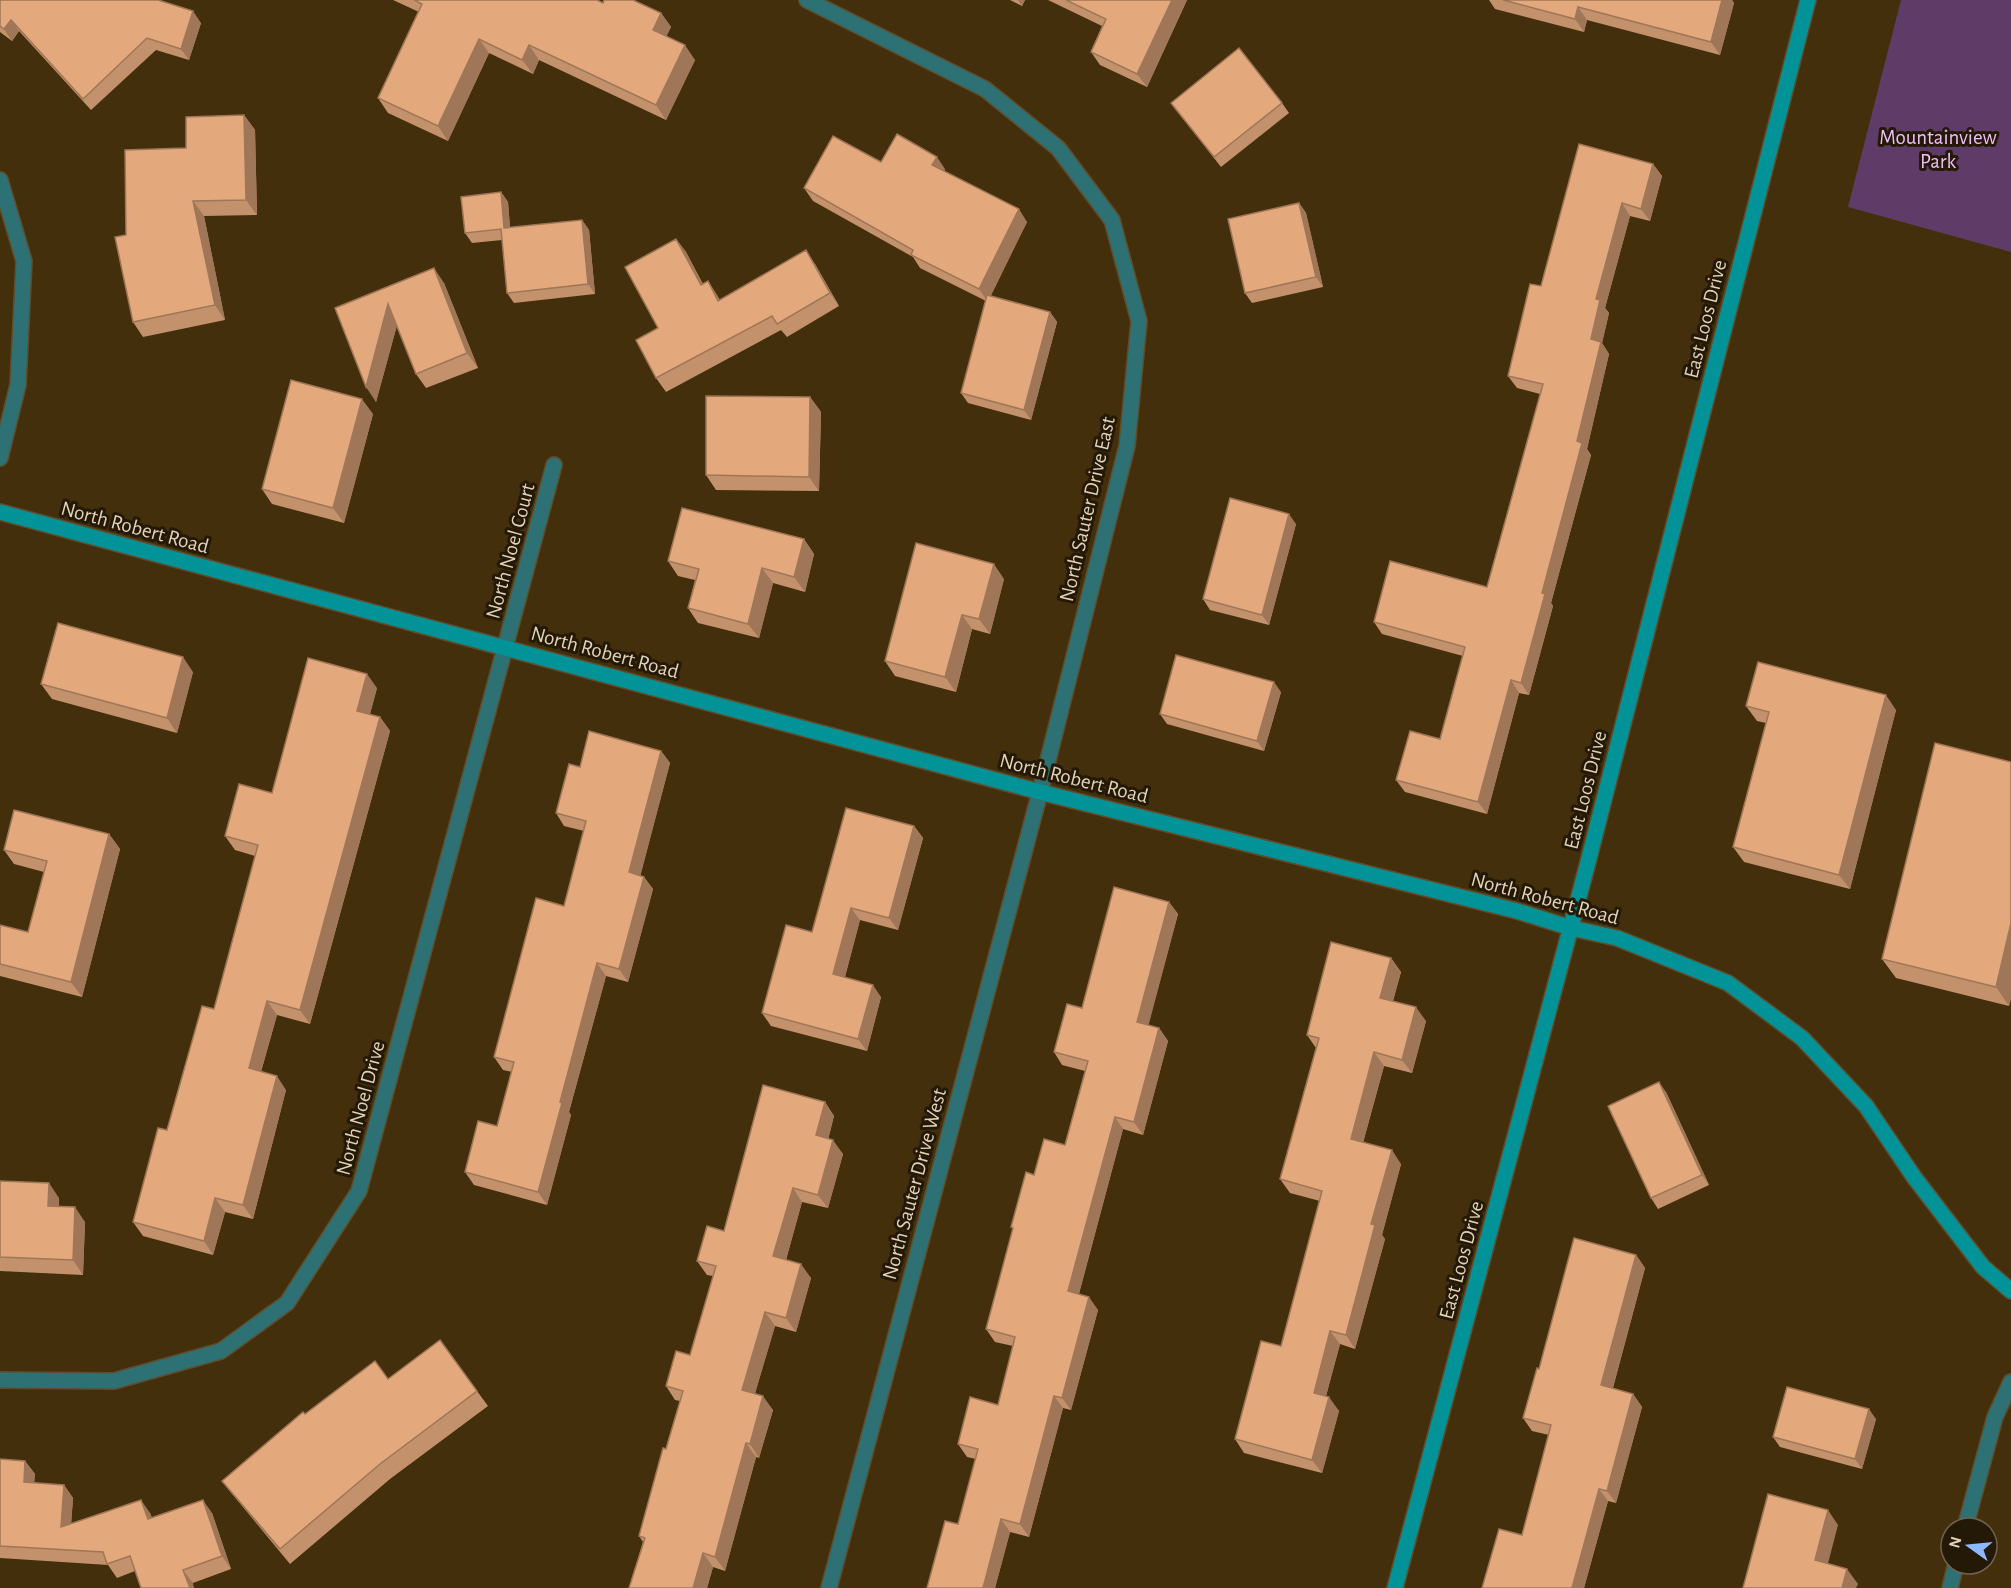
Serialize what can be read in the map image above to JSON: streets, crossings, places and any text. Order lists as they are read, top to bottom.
{
  "streets": {
    "main road": ["East Loos Drive", "North Robert Road"],
    "street": [
      "North Sauter Drive East",
      "North Noel Court",
      "North Noel Drive",
      "North Sauter Drive West"
    ]
  },
  "crossings": [
    ["East Loos Drive", "North Robert Road"],
    ["North Sauter Drive East", "North Robert Road"],
    ["North Sauter Drive East", "North Sauter Drive West"],
    ["North Robert Road", "North Noel Court"],
    ["North Robert Road", "North Noel Drive"],
    ["North Robert Road", "North Sauter Drive West"],
    ["North Noel Court", "North Noel Drive"]
  ],
  "parks": ["Mountainview Park"],
  "north": "left"
}
